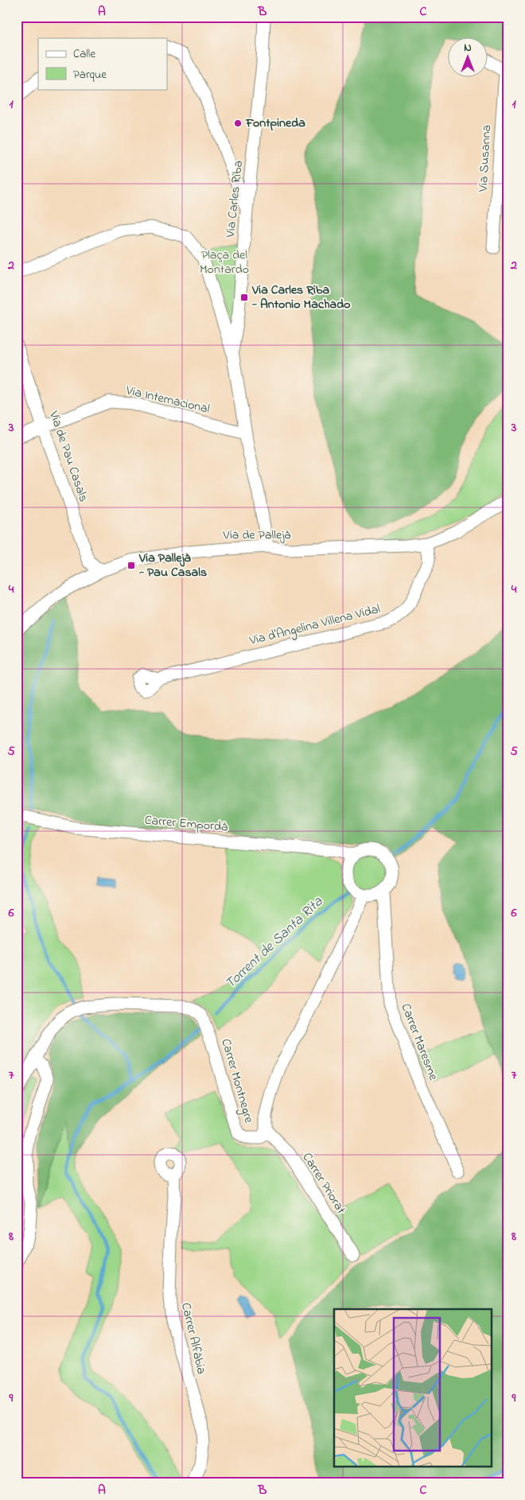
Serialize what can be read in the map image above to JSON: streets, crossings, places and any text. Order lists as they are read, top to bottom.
{
  "streets": {
    "street": [
      "Via Susanna",
      "Via Carles Riba",
      "Via Internacional",
      "Via de Pau Casals",
      "Via de Pallejà",
      "Via d'Angelina Villena Vidal",
      "Carrer Empordà",
      "Carrer Maresme",
      "Carrer Montnegre",
      "Carrer Priorat",
      "Carrer Alfàbia"
    ]
  },
  "crossings": [
    ["Via Carles Riba", "Via Internacional"],
    ["Via Carles Riba", "Via de Pallejà"],
    ["Via Internacional", "Via de Pau Casals"],
    ["Via de Pau Casals", "Via de Pallejà"],
    ["Via de Pallejà", "Via d'Angelina Villena Vidal"],
    ["Carrer Empordà", "Carrer Maresme"],
    ["Carrer Empordà", "Carrer Montnegre"],
    ["Carrer Maresme", "Carrer Montnegre"],
    ["Carrer Montnegre", "Carrer Priorat"]
  ],
  "water": ["Torrent de Santa Rita"],
  "parks": ["Plaça del Montardo"],
  "places": {
    "other": ["Fontpineda"],
    "transit": ["Via Carles Riba - Antonio Machado", "Via Pallejà - Pau Casals"]
  },
  "legend": ["Calle", "Parque"],
  "north": "top",
  "grid": {
    "columns": ["A", "B", "C"],
    "rows": [
      "1",
      "2",
      "3",
      "4",
      "5",
      "6",
      "7",
      "8",
      "9"
    ]
  }
}
